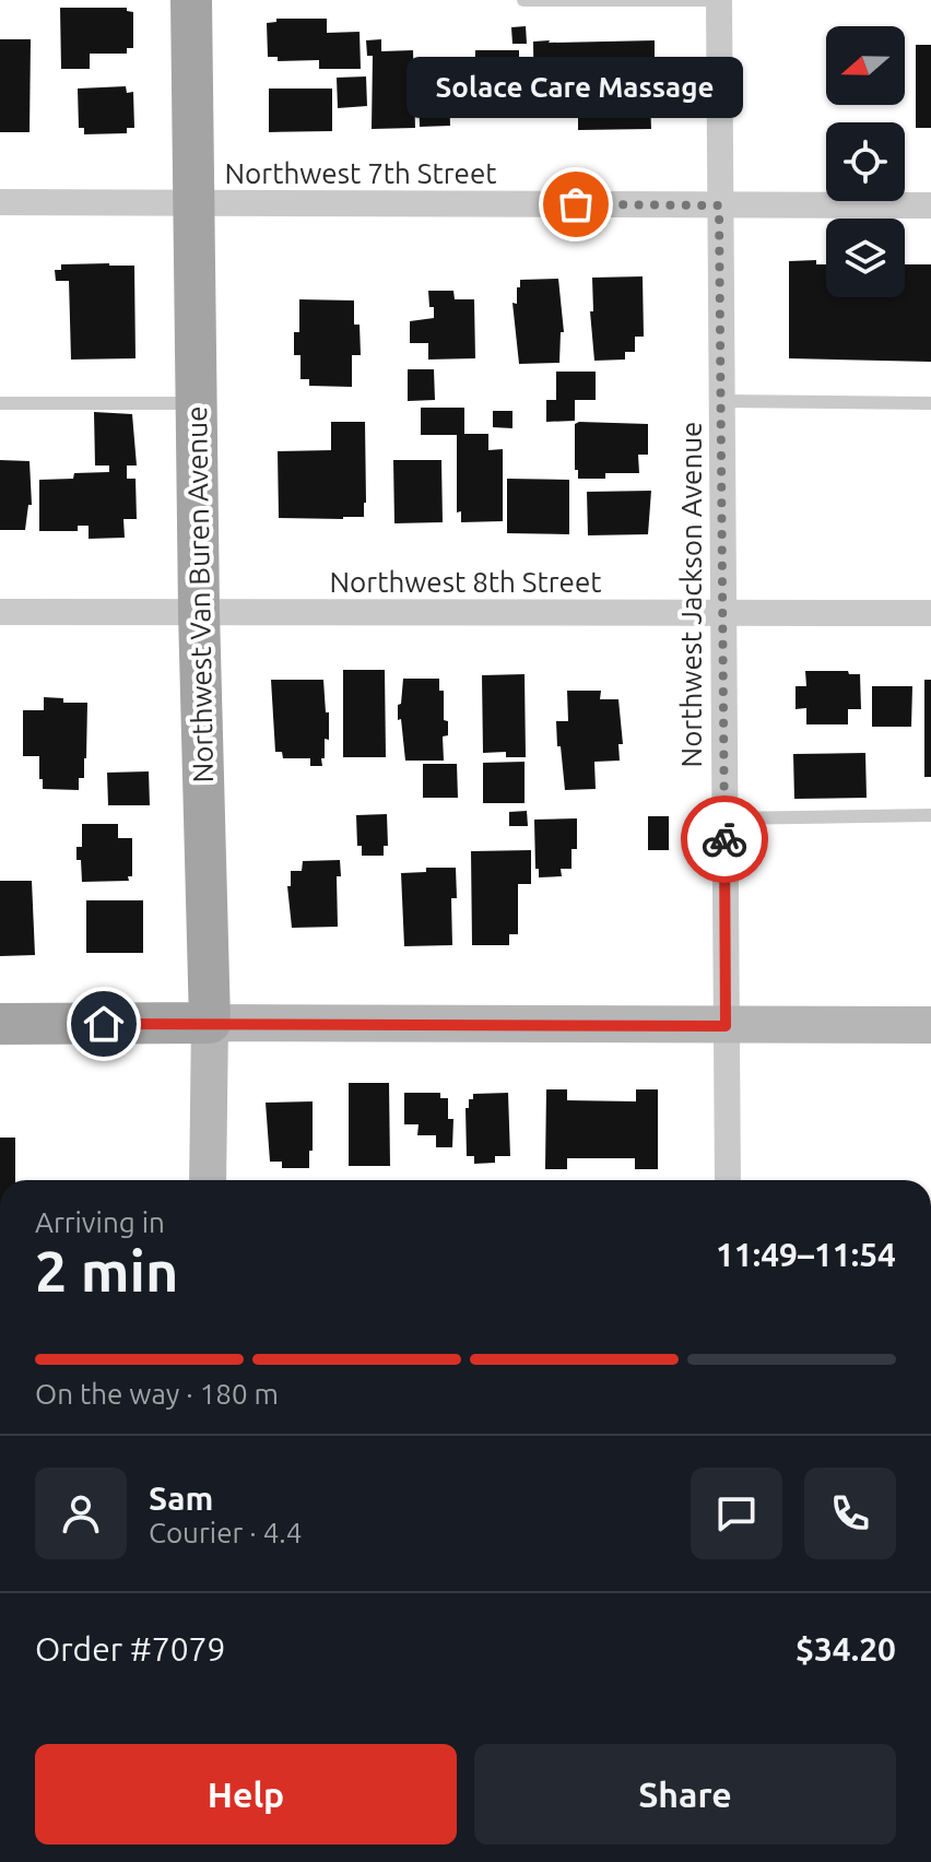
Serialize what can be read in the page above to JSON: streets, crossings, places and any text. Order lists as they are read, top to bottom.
{
  "streets": {
    "main road": ["Northwest Van Buren Avenue"],
    "street": ["Northwest 7th Street", "Northwest 8th Street", "Northwest Jackson Avenue"]
  },
  "crossings": [
    ["Northwest 7th Street", "Northwest Van Buren Avenue"],
    ["Northwest 7th Street", "Northwest Jackson Avenue"],
    ["Northwest 8th Street", "Northwest Van Buren Avenue"],
    ["Northwest 8th Street", "Northwest Jackson Avenue"]
  ],
  "places": ["Solace Care Massage"],
  "north": "left",
  "page": {
    "bubble": "Solace Care Massage",
    "heading": ["2 min", "Arriving in", "11:49–11:54"],
    "panel": [
      "Sam",
      "Courier · 4.4",
      "Order #7079",
      "$34.20"
    ],
    "bar": "On the way · 180 m",
    "buttons": ["Help", "Share"]
  }
}
